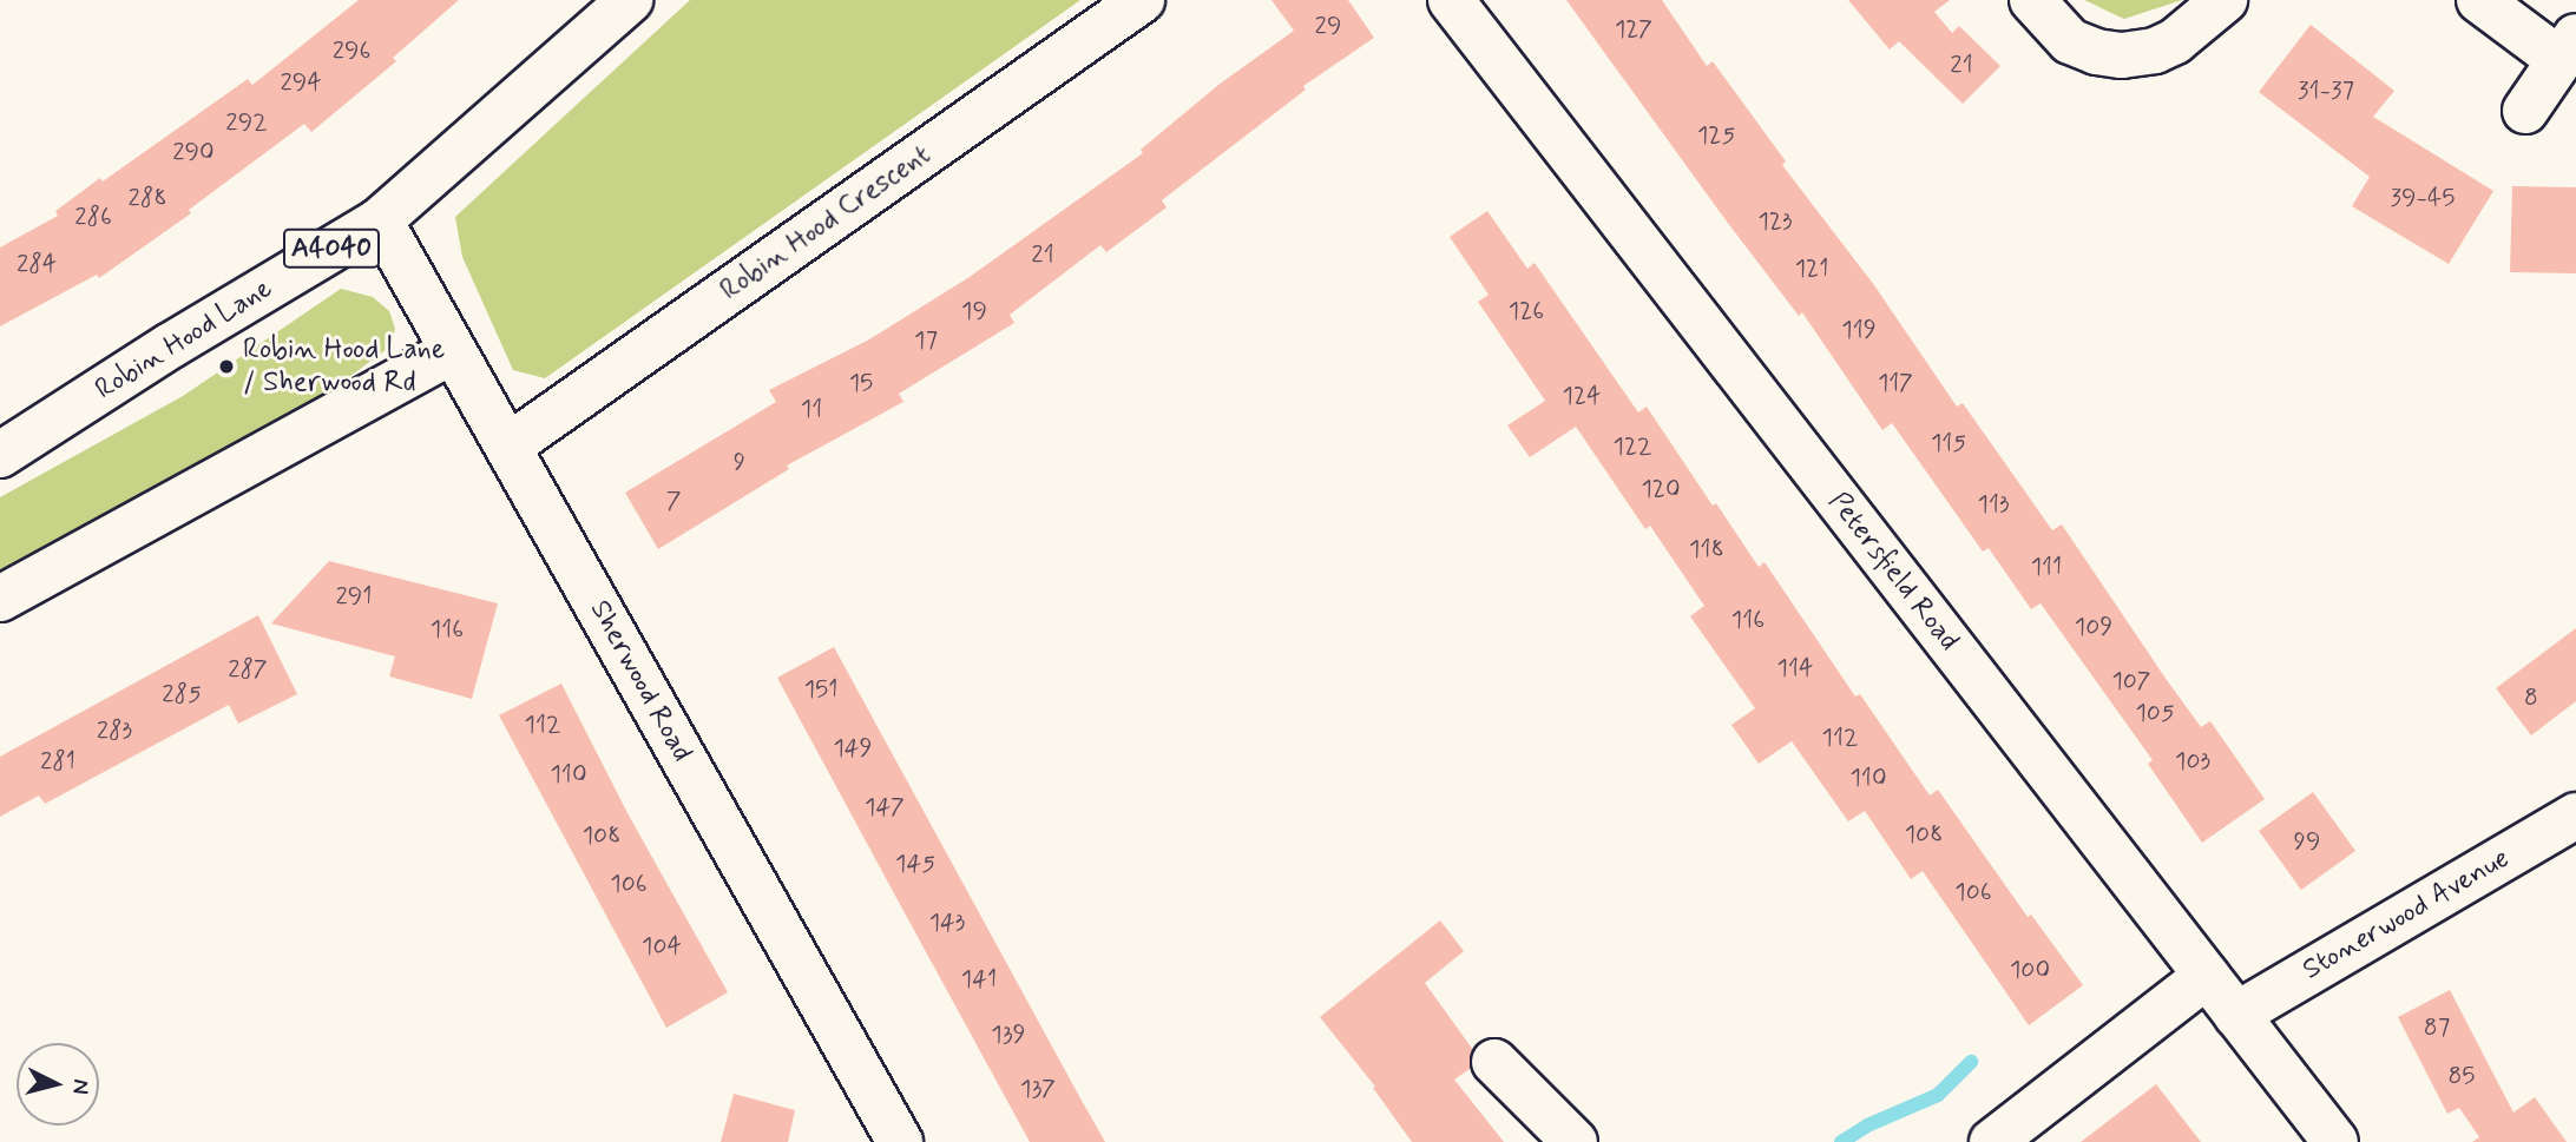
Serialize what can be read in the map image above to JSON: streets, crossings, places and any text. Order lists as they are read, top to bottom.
{
  "streets": {
    "street": [
      "Robin Hood Crescent",
      "A4040",
      "Robin Hood Lane",
      "Petersfield Road",
      "Sherwood Road",
      "Stonerwood Avenue"
    ]
  },
  "crossings": [
    ["Robin Hood Crescent", "Sherwood Road"],
    ["Robin Hood Lane", "Sherwood Road"],
    ["Petersfield Road", "Stonerwood Avenue"]
  ],
  "places": ["Robin Hood Lane / Sherwood Rd"],
  "house_numbers": [
    "29",
    "127",
    "296",
    "21",
    "294",
    "31-37",
    "292",
    "125",
    "290",
    "288",
    "39-45",
    "286",
    "123",
    "21",
    "284",
    "121",
    "19",
    "126",
    "119",
    "17",
    "15",
    "117",
    "124",
    "11",
    "115",
    "122",
    "9",
    "120",
    "7",
    "113",
    "118",
    "111",
    "291",
    "116",
    "109",
    "116",
    "114",
    "287",
    "107",
    "151",
    "285",
    "8",
    "105",
    "112",
    "283",
    "112",
    "149",
    "281",
    "103",
    "110",
    "110",
    "147",
    "108",
    "108",
    "99",
    "145",
    "106",
    "106",
    "143",
    "104",
    "100",
    "141",
    "87",
    "139",
    "85",
    "137"
  ],
  "north": "right"
}
